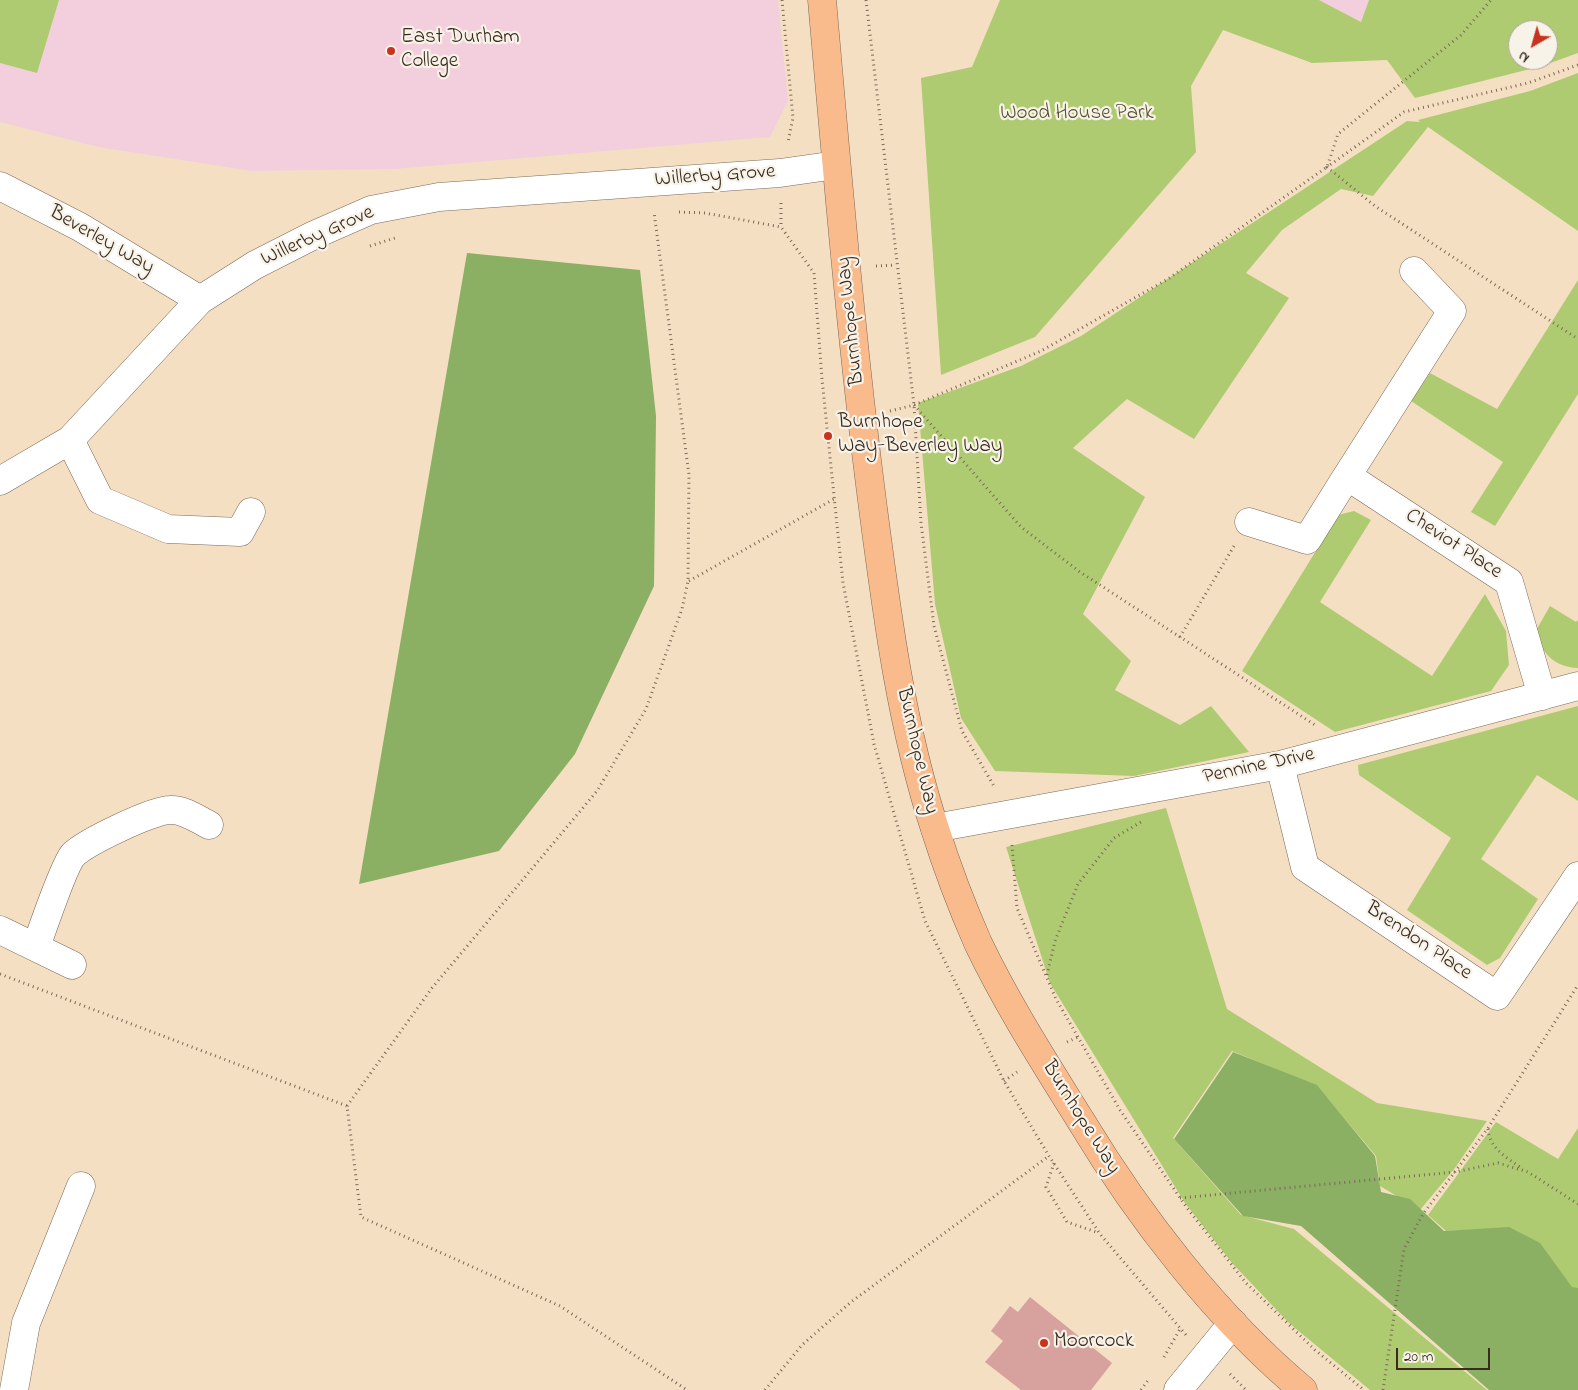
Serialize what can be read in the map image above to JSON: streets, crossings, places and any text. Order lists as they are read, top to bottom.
{
  "streets": {
    "main road": ["Burnhope Way"],
    "street": [
      "Willerby Grove",
      "Beverley Way",
      "Cheviot Place",
      "Pennine Drive",
      "Brendon Place"
    ]
  },
  "crossings": [
    ["Willerby Grove", "Beverley Way"],
    ["Willerby Grove", "Burnhope Way"],
    ["Burnhope Way", "Pennine Drive"],
    ["Cheviot Place", "Pennine Drive"],
    ["Pennine Drive", "Brendon Place"]
  ],
  "parks": ["Wood House Park"],
  "places": ["East Durham College", "Burnhope Way-Beverley Way", "Moorcock"],
  "scale_bar": "20 m",
  "north": "bottom left"
}
